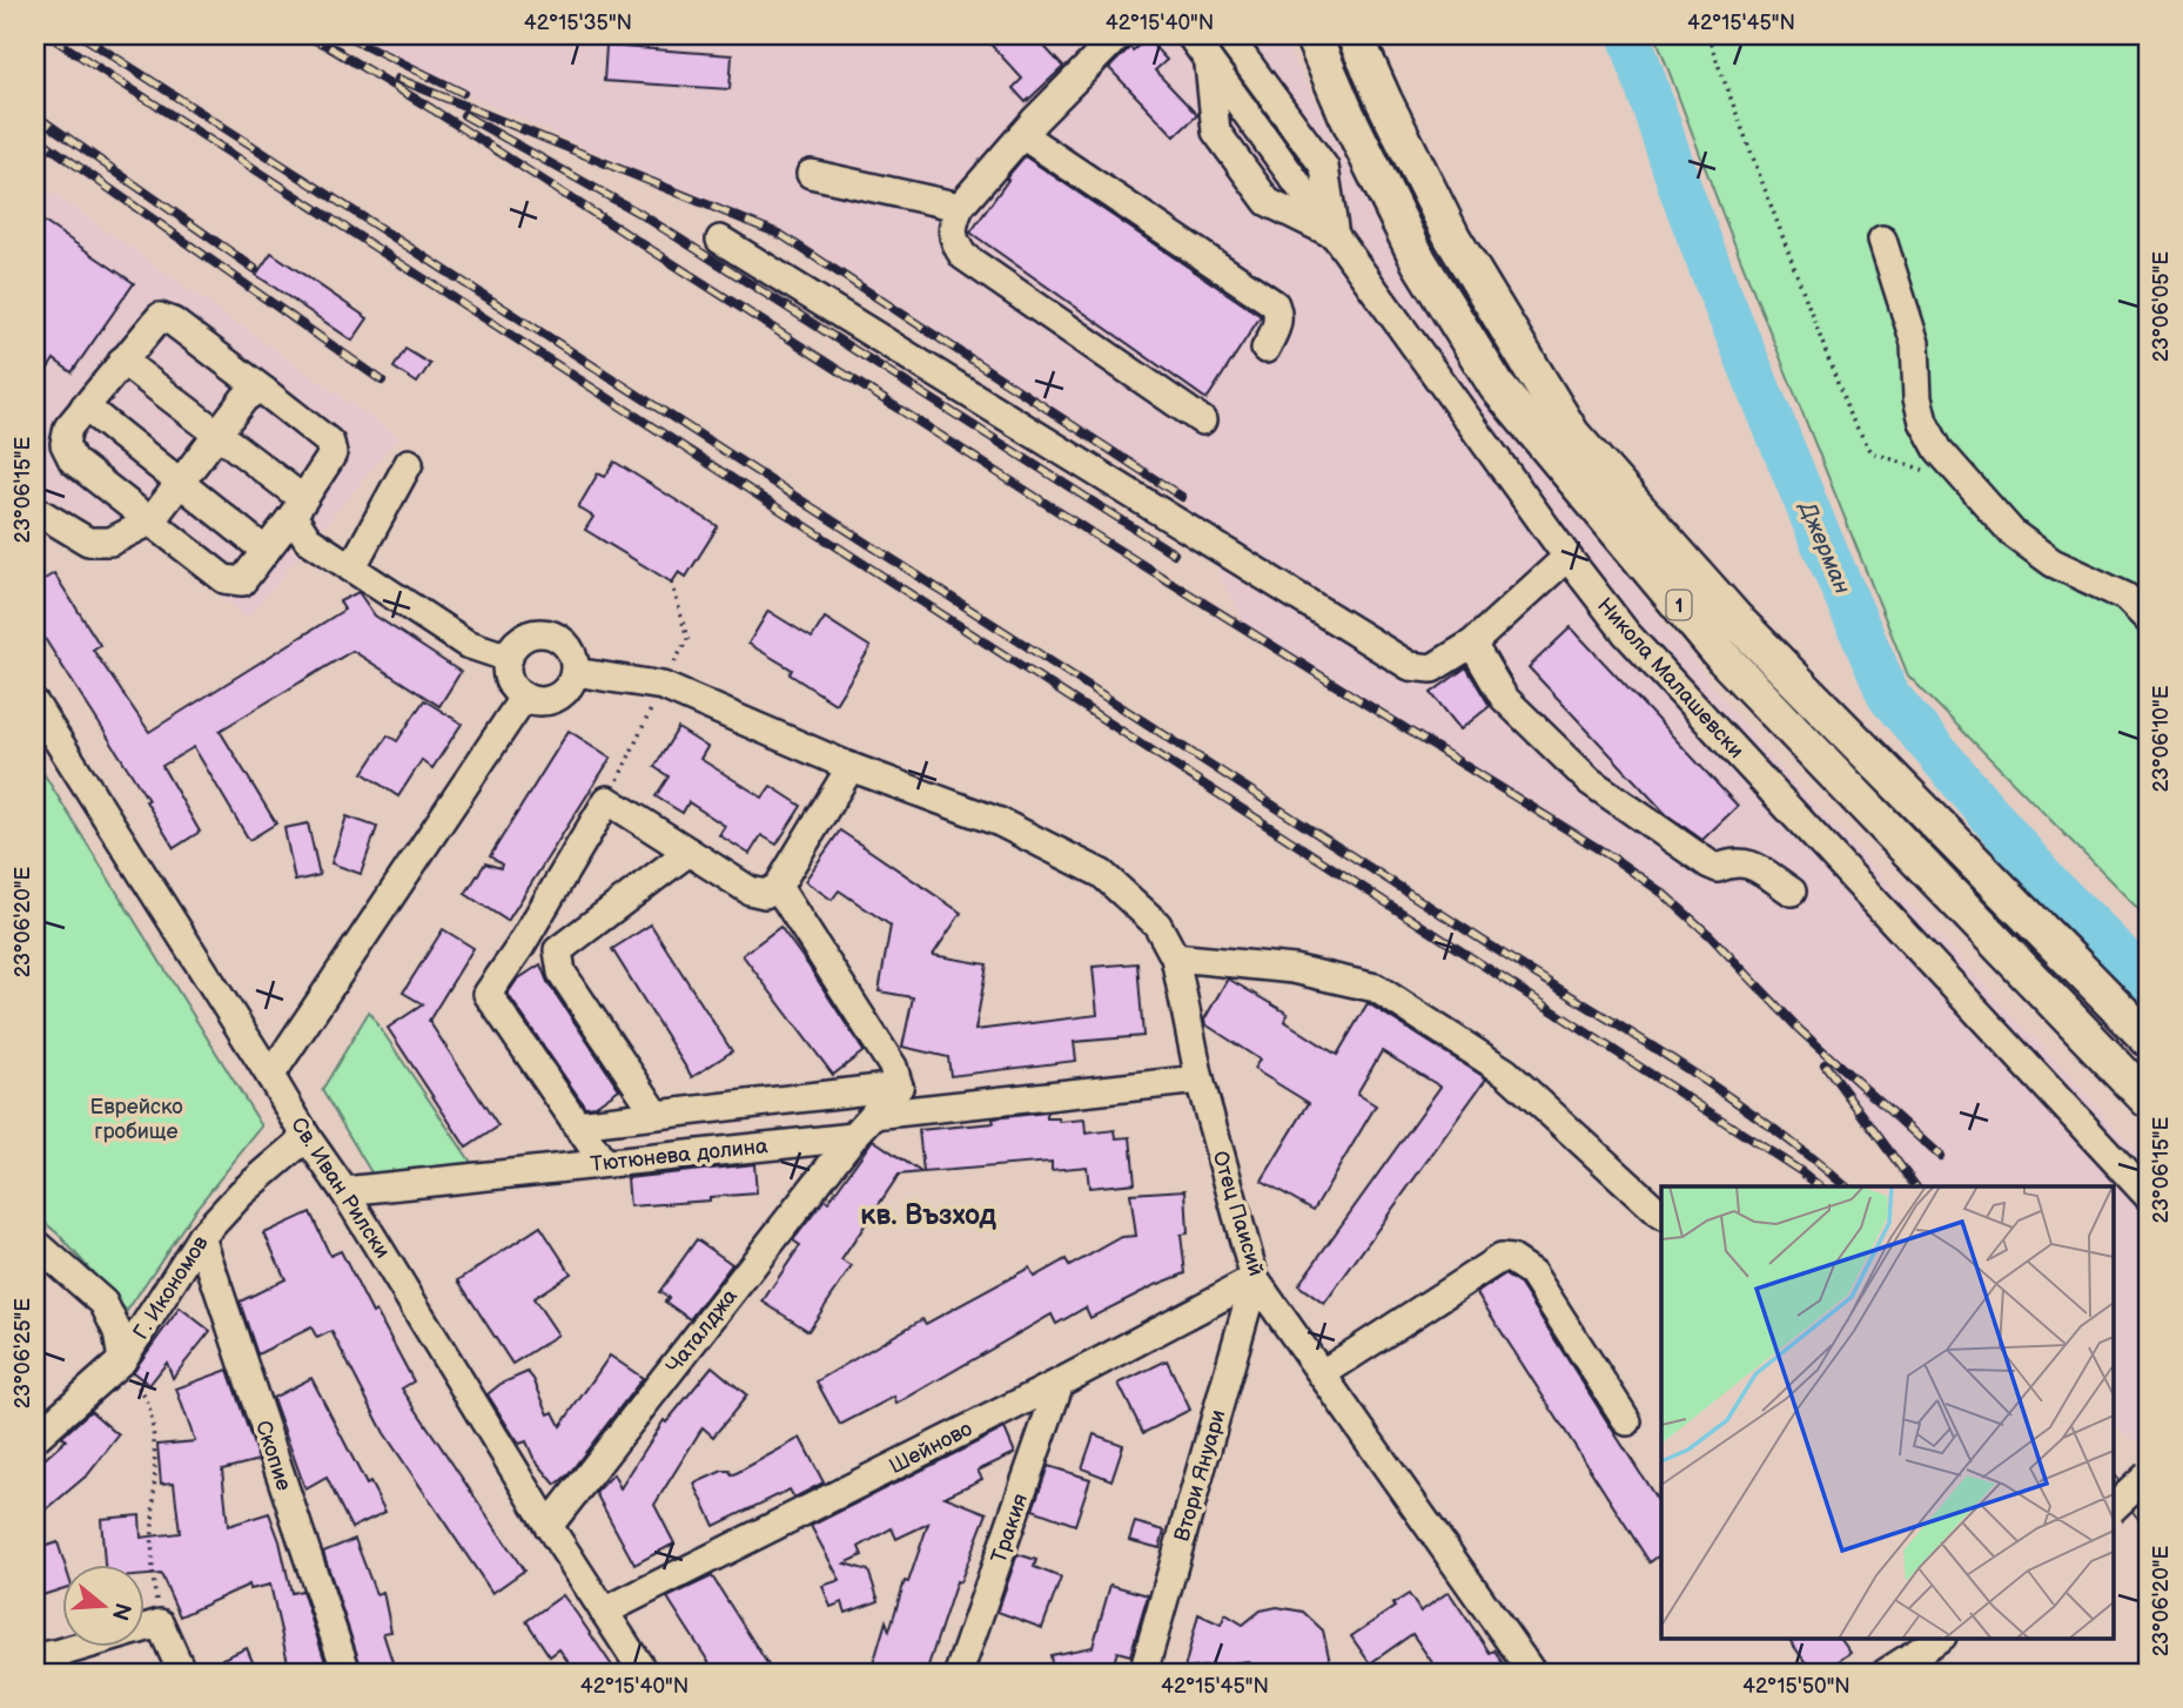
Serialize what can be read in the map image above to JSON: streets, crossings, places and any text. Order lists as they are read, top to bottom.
{
  "streets": {
    "main road": ["1"],
    "street": [
      "Никола Малашевски",
      "Тютюнева долина",
      "Св. Иван Рилски",
      "Отец Паисий",
      "Г. Икономов",
      "Чаталджа",
      "Шейново",
      "Скопие",
      "Втори Януари",
      "Тракия"
    ]
  },
  "crossings": [
    ["Тютюнева долина", "Св. Иван Рилски"],
    ["Тютюнева долина", "Чаталджа"],
    ["Св. Иван Рилски", "Г. Икономов"],
    ["Св. Иван Рилски", "Чаталджа"],
    ["Св. Иван Рилски", "Шейново"],
    ["Отец Паисий", "Шейново"],
    ["Отец Паисий", "Втори Януари"],
    ["Г. Икономов", "Скопие"],
    ["Шейново", "Втори Януари"],
    ["Шейново", "Тракия"]
  ],
  "districts": ["кв. Възход"],
  "water": ["Джерман"],
  "parks": ["Еврейско гробище"],
  "north": "right",
  "coordinates": [
    "42°15'35\"N",
    "42°15'40\"N",
    "42°15'45\"N",
    "23°06'05\"E",
    "23°06'15\"E",
    "23°06'10\"E",
    "23°06'20\"E",
    "23°06'25\"E",
    "42°15'50\"N"
  ]
}
